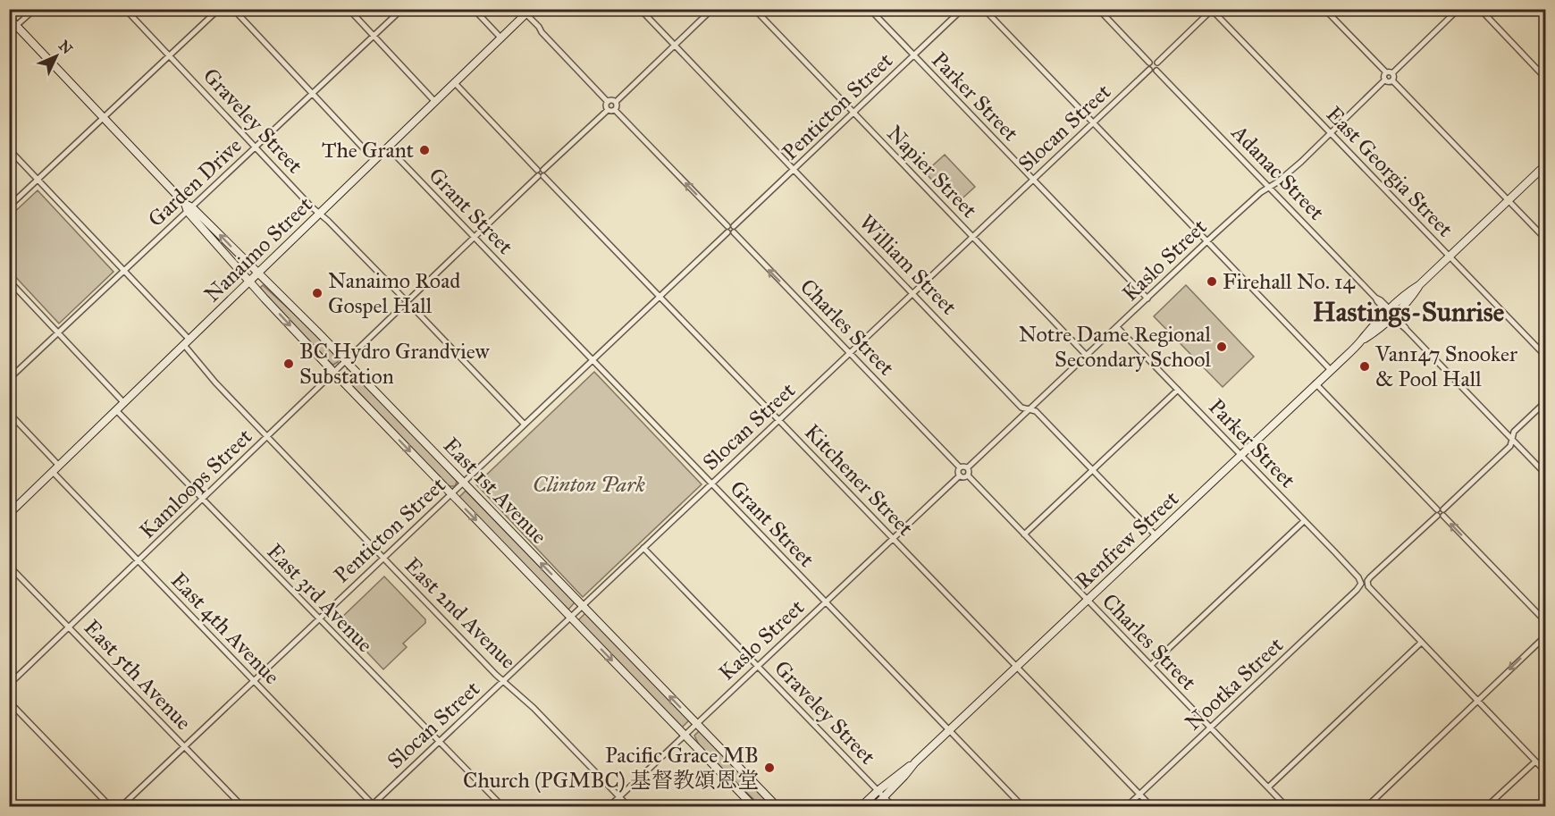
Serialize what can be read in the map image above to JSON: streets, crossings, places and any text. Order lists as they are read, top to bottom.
{
  "streets": {
    "main road": ["Nanaimo Street", "East 1st Avenue", "Renfrew Street"],
    "street": [
      "Parker Street",
      "Penticton Street",
      "Graveley Street",
      "Slocan Street",
      "Napier Street",
      "East Georgia Street",
      "Adanac Street",
      "Garden Drive",
      "Grant Street",
      "Kaslo Street",
      "William Street",
      "Charles Street",
      "Kitchener Street",
      "Kamloops Street",
      "East 3rd Avenue",
      "East 2nd Avenue",
      "East 4th Avenue",
      "East 5th Avenue",
      "Nootka Street"
    ]
  },
  "crossings": [
    ["Parker Street", "Penticton Street"],
    ["Parker Street", "Slocan Street"],
    ["Parker Street", "Kaslo Street"],
    ["Parker Street", "Renfrew Street"],
    ["Parker Street", "Nootka Street"],
    ["Penticton Street", "Napier Street"],
    ["Penticton Street", "Grant Street"],
    ["Penticton Street", "William Street"],
    ["Penticton Street", "Charles Street"],
    ["Penticton Street", "Kitchener Street"],
    ["Penticton Street", "East 1st Avenue"],
    ["Penticton Street", "East 3rd Avenue"],
    ["Penticton Street", "East 2nd Avenue"],
    ["Penticton Street", "East 4th Avenue"],
    ["Penticton Street", "East 5th Avenue"],
    ["Graveley Street", "Slocan Street"],
    ["Graveley Street", "Garden Drive"],
    ["Graveley Street", "Nanaimo Street"],
    ["Graveley Street", "Kaslo Street"],
    ["Graveley Street", "Kamloops Street"],
    ["Graveley Street", "Renfrew Street"],
    ["Slocan Street", "Napier Street"],
    ["Slocan Street", "Adanac Street"],
    ["Slocan Street", "Grant Street"],
    ["Slocan Street", "William Street"],
    ["Slocan Street", "Charles Street"],
    ["Slocan Street", "Kitchener Street"],
    ["Slocan Street", "East 1st Avenue"],
    ["Slocan Street", "East 3rd Avenue"],
    ["Slocan Street", "East 2nd Avenue"],
    ["Slocan Street", "East 4th Avenue"],
    ["Napier Street", "Kaslo Street"],
    ["East Georgia Street", "Kaslo Street"],
    ["East Georgia Street", "Renfrew Street"],
    ["Adanac Street", "Kaslo Street"],
    ["Adanac Street", "Renfrew Street"],
    ["Garden Drive", "East 1st Avenue"],
    ["Garden Drive", "East 2nd Avenue"],
    ["Grant Street", "Nanaimo Street"],
    ["Grant Street", "Kaslo Street"],
    ["Grant Street", "Kamloops Street"],
    ["Grant Street", "Renfrew Street"],
    ["Nanaimo Street", "Kitchener Street"],
    ["Nanaimo Street", "East 1st Avenue"],
    ["Nanaimo Street", "East 3rd Avenue"],
    ["Nanaimo Street", "East 2nd Avenue"],
    ["Nanaimo Street", "East 4th Avenue"],
    ["Kaslo Street", "William Street"],
    ["Kaslo Street", "Charles Street"],
    ["Kaslo Street", "Kitchener Street"],
    ["Kaslo Street", "East 1st Avenue"],
    ["Kaslo Street", "East 2nd Avenue"],
    ["William Street", "Renfrew Street"],
    ["Charles Street", "Renfrew Street"],
    ["Charles Street", "Nootka Street"],
    ["Kitchener Street", "Kamloops Street"],
    ["Kitchener Street", "Renfrew Street"],
    ["Kitchener Street", "Nootka Street"],
    ["Kamloops Street", "East 1st Avenue"],
    ["Kamloops Street", "East 3rd Avenue"],
    ["Kamloops Street", "East 2nd Avenue"],
    ["Kamloops Street", "East 4th Avenue"],
    ["Kamloops Street", "East 5th Avenue"]
  ],
  "districts": ["Hastings-Sunrise"],
  "parks": ["Clinton Park"],
  "places": [
    "The Grant",
    "Firehall No. 14",
    "Nanaimo Road Gospel Hall",
    "Notre Dame Regional Secondary School",
    "BC Hydro Grandview Substation",
    "Van147 Snooker & Pool Hall",
    "Pacific Grace MB Church (PGMBC) 基督教頌恩堂"
  ],
  "north": "top right"
}
